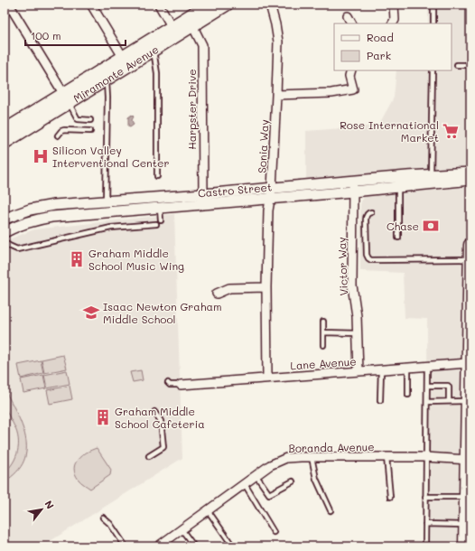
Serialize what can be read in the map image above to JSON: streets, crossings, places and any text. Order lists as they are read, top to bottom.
{
  "streets": {
    "main road": ["Miramonte Avenue"],
    "street": [
      "Harpster Drive",
      "Sonia Way",
      "Castro Street",
      "Victor Way",
      "Lane Avenue",
      "Boranda Avenue"
    ]
  },
  "crossings": [
    ["Miramonte Avenue", "Harpster Drive"],
    ["Harpster Drive", "Castro Street"],
    ["Sonia Way", "Castro Street"],
    ["Sonia Way", "Lane Avenue"],
    ["Castro Street", "Victor Way"],
    ["Victor Way", "Lane Avenue"]
  ],
  "places": {
    "supermarket": ["Rose International Market"],
    "hospital": ["Silicon Valley Interventional Center"],
    "bank": ["Chase"],
    "building": ["Graham Middle School Music Wing", "Graham Middle School Cafeteria"],
    "school or university": ["Isaac Newton Graham Middle School"]
  },
  "legend": ["Road", "Park"],
  "scale_bar": "100 m",
  "north": "top right"
}
